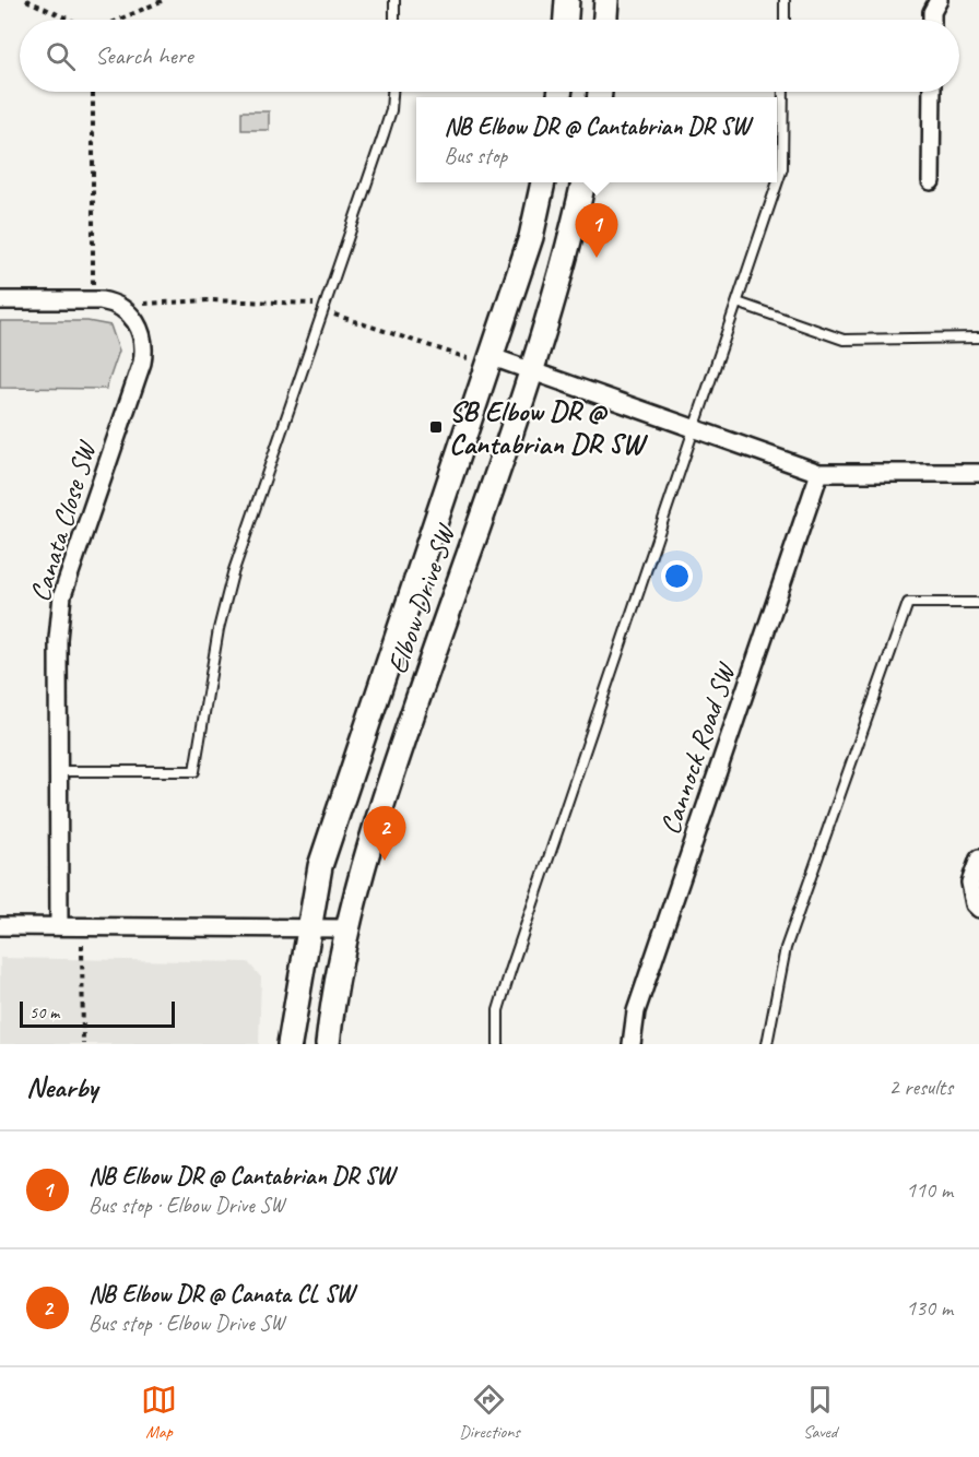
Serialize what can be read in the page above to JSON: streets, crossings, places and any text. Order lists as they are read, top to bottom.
{
  "streets": {
    "street": ["Canata Close SW", "Elbow Drive SW", "Cannock Road SW"]
  },
  "places": {
    "transit": ["SB Elbow DR @ Cantabrian DR SW"]
  },
  "scale_bar": "50 m",
  "page": {
    "search": "Search here",
    "popup": ["NB Elbow DR @ Cantabrian DR SW", "Bus stop"],
    "pins": ["1", "2"],
    "scale": "50 m",
    "heading": ["Nearby", "2 results"],
    "list": [
      {
        "mark": "1",
        "name": "NB Elbow DR @ Cantabrian DR SW",
        "note": "Bus stop · Elbow Drive SW",
        "value": "110 m"
      },
      {
        "mark": "2",
        "name": "NB Elbow DR @ Canata CL SW",
        "note": "Bus stop · Elbow Drive SW",
        "value": "130 m"
      }
    ],
    "nav": ["Map", "Directions", "Saved"]
  }
}
